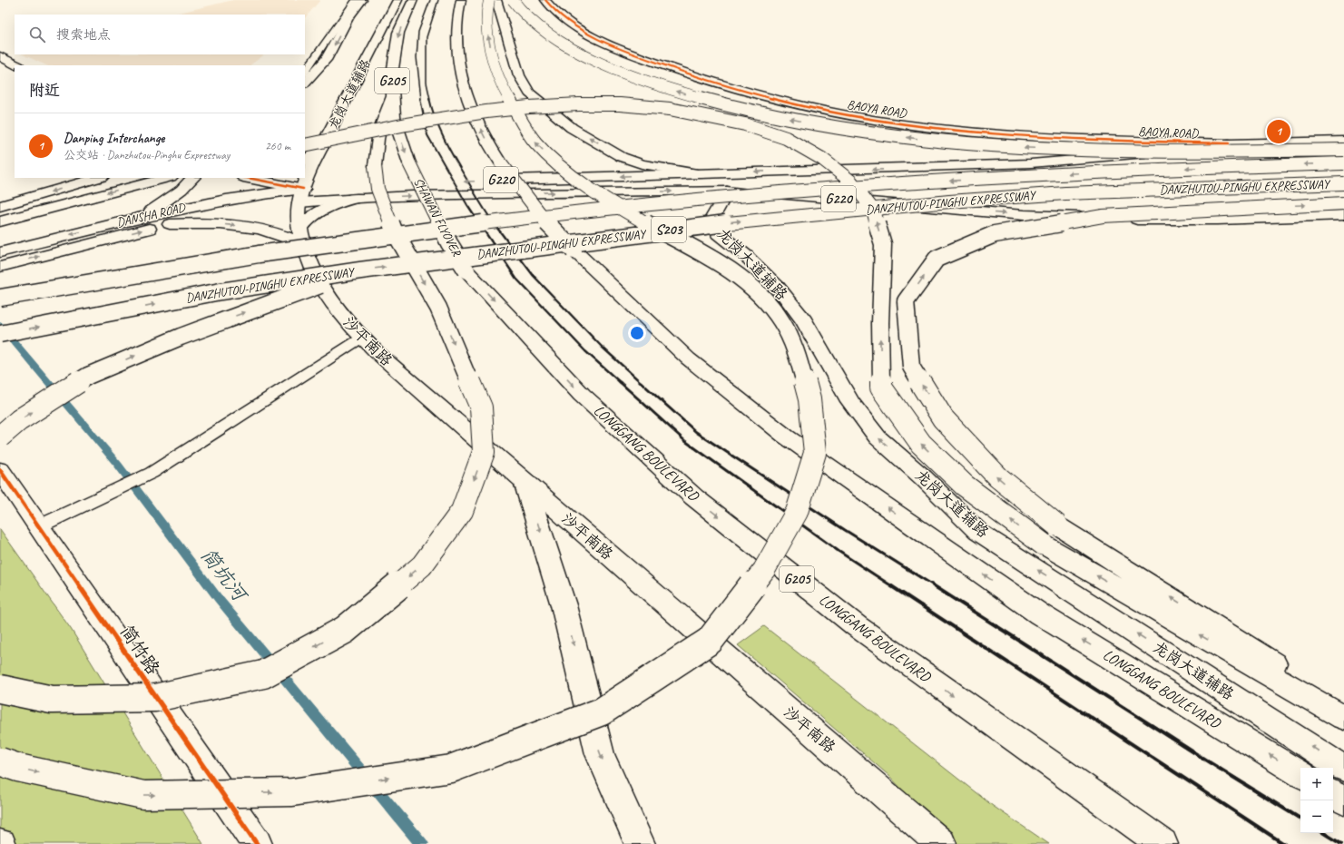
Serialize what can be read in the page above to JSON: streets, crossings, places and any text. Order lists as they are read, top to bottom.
{
  "streets": {
    "main road": [
      "G205",
      "龙岗大道辅路",
      "BAOYA ROAD",
      "G220",
      "DANZHUTOU-PINGHU EXPRESSWAY",
      "DANSHA ROAD",
      "SHAWAN FLYOVER",
      "S203",
      "沙平南路",
      "LONGGANG BOULEVARD",
      "简竹路"
    ]
  },
  "crossings": [
    ["G205", "SHAWAN FLYOVER"],
    ["龙岗大道辅路", "G220"],
    ["龙岗大道辅路", "DANSHA ROAD"],
    ["龙岗大道辅路", "沙平南路"],
    ["BAOYA ROAD", "G220"],
    ["G220", "DANSHA ROAD"],
    ["G220", "沙平南路"],
    ["DANSHA ROAD", "沙平南路"],
    ["SHAWAN FLYOVER", "LONGGANG BOULEVARD"]
  ],
  "one_way": ["SHAWAN FLYOVER"],
  "water": ["简坑河"],
  "page": {
    "search": "搜索地点",
    "heading": "附近",
    "list": [
      {
        "mark": "1",
        "name": "Danping Interchange",
        "note": "公交站 · Danzhutou-Pinghu Expressway",
        "value": "260 m"
      }
    ],
    "pins": "1",
    "map_buttons": ["+", "−"]
  }
}
